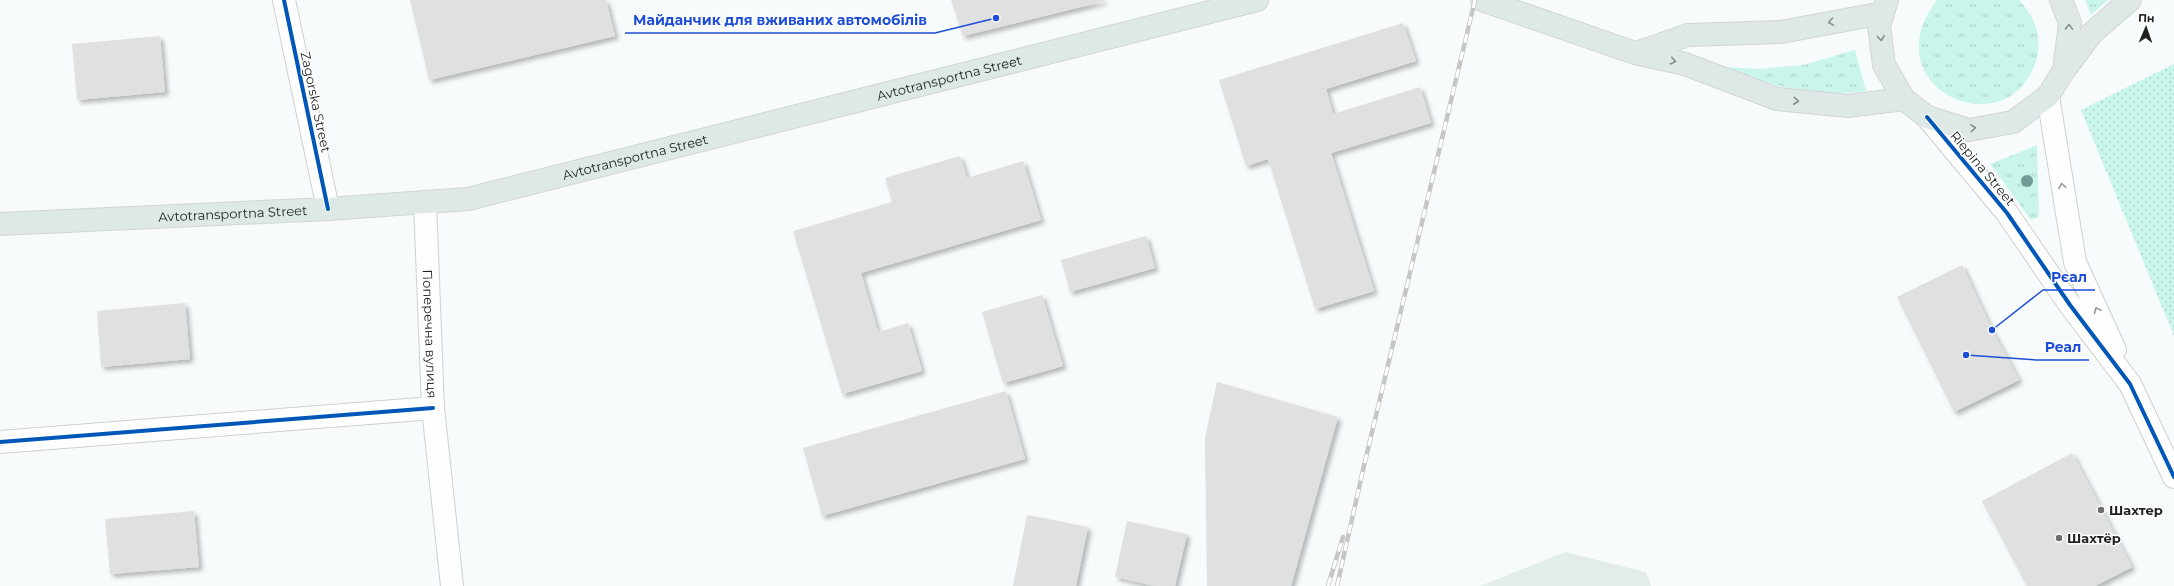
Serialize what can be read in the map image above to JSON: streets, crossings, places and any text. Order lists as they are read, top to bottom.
{
  "streets": {
    "main road": ["Avtotransportna Street"],
    "street": ["Zagorska Street", "Riepina Street", "Поперечна вулиця"]
  },
  "crossings": [
    ["Avtotransportna Street", "Zagorska Street"],
    ["Avtotransportna Street", "Поперечна вулиця"]
  ],
  "places": [
    "Майданчик для вживаних автомобілів",
    "Рєал",
    "Реал",
    "Шахтер",
    "Шахтёр"
  ],
  "north": "top"
}
